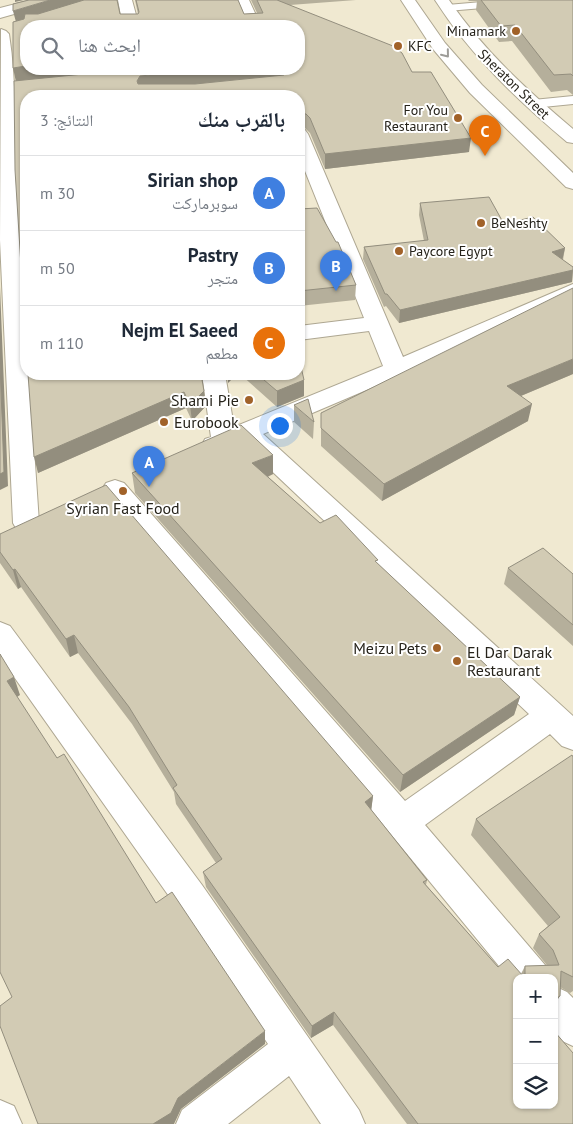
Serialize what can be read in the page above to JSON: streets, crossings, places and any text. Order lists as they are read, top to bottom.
{
  "streets": {
    "street": ["Sheraton Street"]
  },
  "places": [
    "Minamark",
    "KFC",
    "For You Restaurant",
    "BeNeshty",
    "Paycore Egypt",
    "Shami Pie",
    "Eurobook",
    "Syrian Fast Food",
    "Meizu Pets",
    "El Dar Darak Restaurant"
  ],
  "page": {
    "search": "ابحث هنا",
    "heading": ["بالقرب منك", "النتائج: 3"],
    "pins": ["C", "B", "A"],
    "list": [
      {
        "mark": "A",
        "name": "Sirian shop",
        "note": "سوبرماركت",
        "value": "30 m"
      },
      {
        "mark": "B",
        "name": "Pastry",
        "note": "متجر",
        "value": "50 m"
      },
      {
        "mark": "C",
        "name": "Nejm El Saeed",
        "note": "مطعم",
        "value": "110 m"
      }
    ],
    "map_buttons": ["+", "−"]
  }
}
